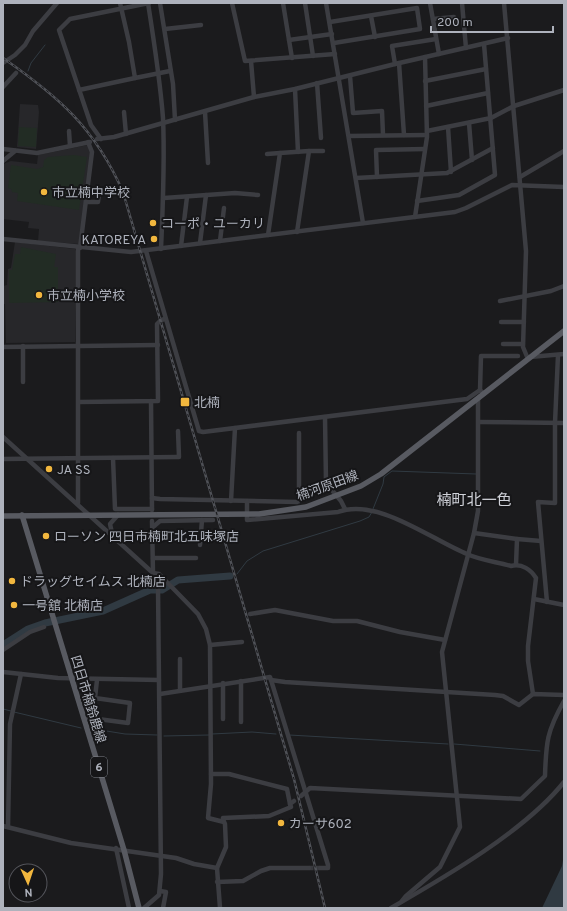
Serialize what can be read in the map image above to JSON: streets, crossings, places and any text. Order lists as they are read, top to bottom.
{
  "streets": {
    "main road": ["楠河原田線", "四日市楠鈴鹿線", "6"]
  },
  "crossings": [
    ["楠河原田線", "四日市楠鈴鹿線"]
  ],
  "districts": ["楠町北一色"],
  "places": {
    "other": [
      "市立楠中学校",
      "コーポ・ユーカリ",
      "KATOREYA",
      "市立楠小学校",
      "JA SS",
      "ローソン 四日市楠町北五味塚店",
      "ドラッグセイムス 北楠店",
      "一号舘 北楠店",
      "カーサ602"
    ],
    "transit": ["北楠"]
  },
  "scale_bar": "200 m",
  "north": "bottom"
}
